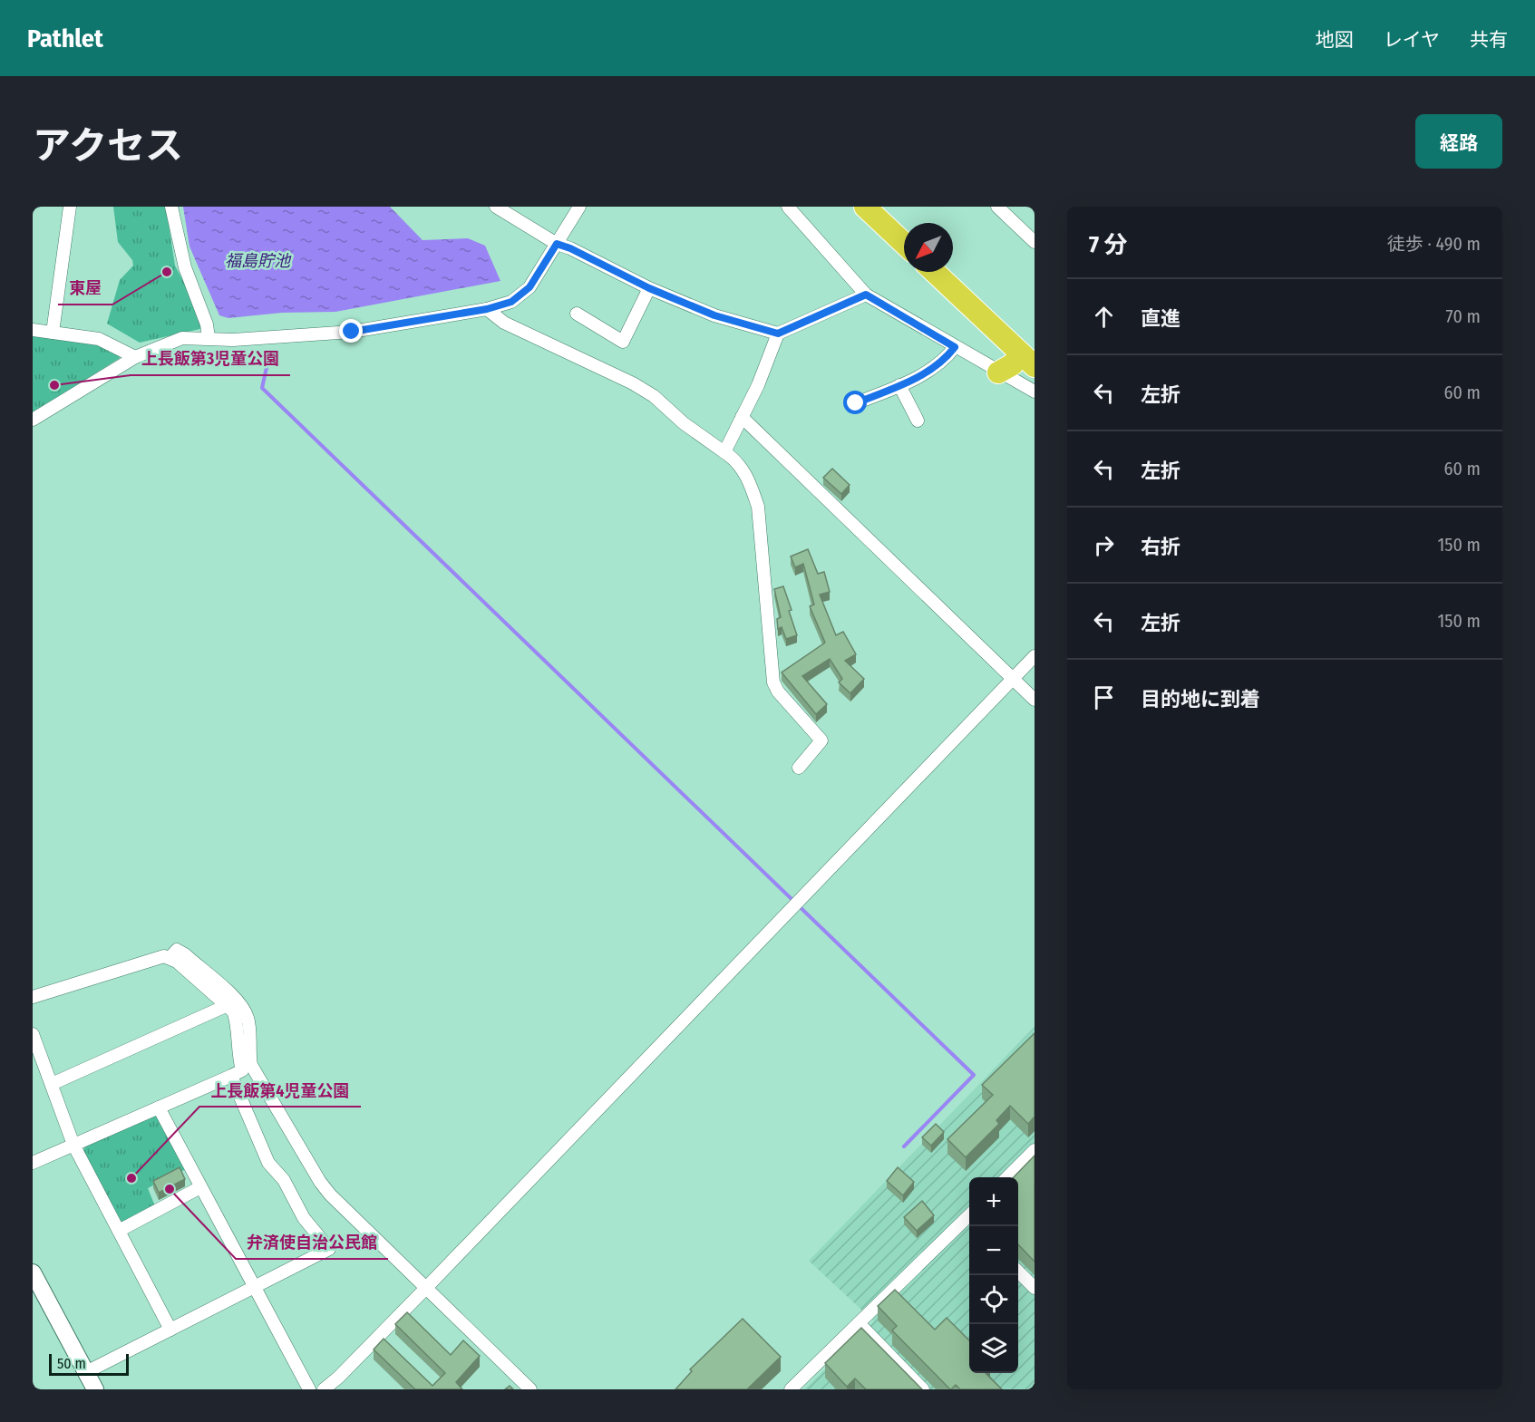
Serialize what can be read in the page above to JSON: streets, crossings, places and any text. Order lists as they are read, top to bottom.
{
  "water": ["福島貯池"],
  "places": [
    "東屋",
    "上長飯第3児童公園",
    "上長飯第4児童公園",
    "弁済使自治公民館"
  ],
  "scale_bar": "50 m",
  "north": "bottom left",
  "page": {
    "header": "Pathlet",
    "nav": ["地図", "レイヤ", "共有"],
    "title": "アクセス",
    "buttons": "経路",
    "heading": ["7 分", "徒歩 · 490 m"],
    "list": [
      ["直進", "70 m"],
      ["左折", "60 m"],
      ["左折", "60 m"],
      ["右折", "150 m"],
      ["左折", "150 m"],
      "目的地に到着"
    ],
    "map_buttons": ["+", "−"],
    "scale": "50 m"
  }
}
